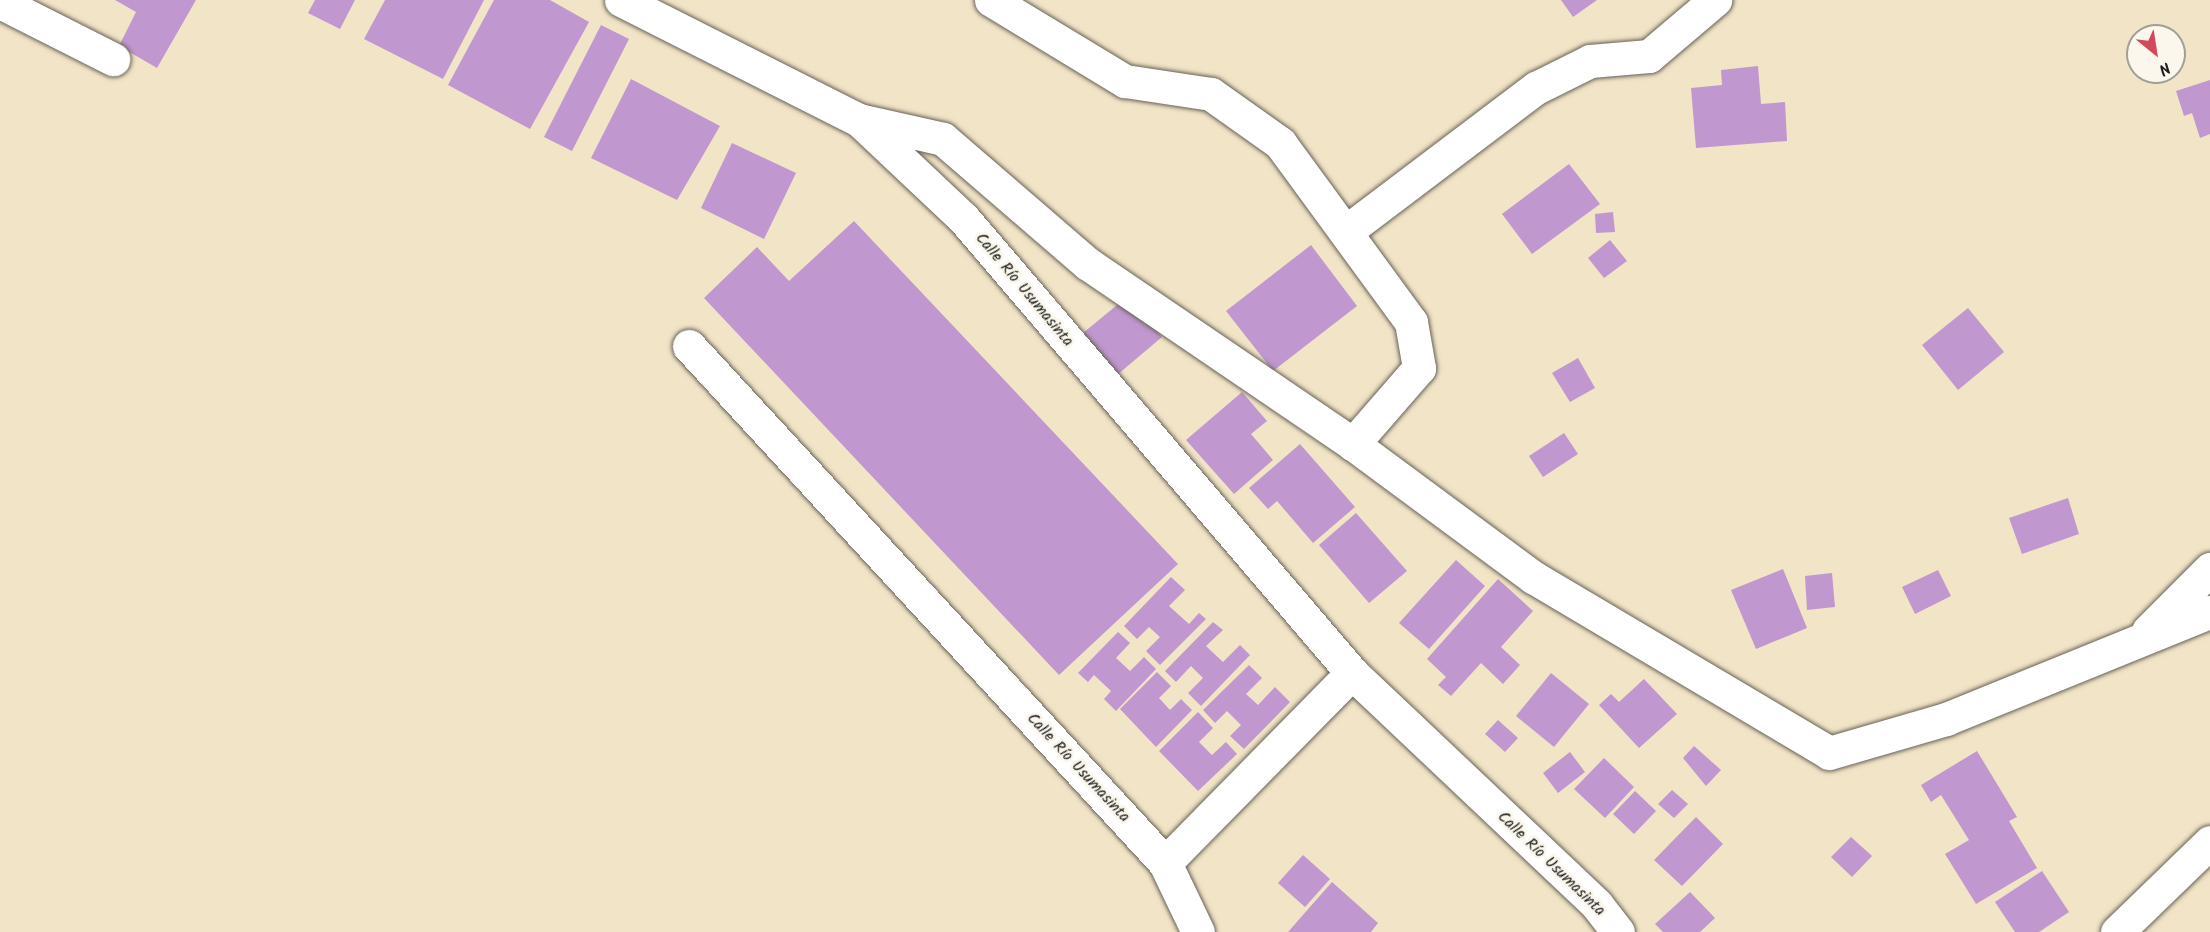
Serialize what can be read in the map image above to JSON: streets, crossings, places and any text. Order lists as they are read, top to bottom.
{
  "streets": {
    "street": ["Calle Río Usumasinta"]
  },
  "north": "bottom right"
}
